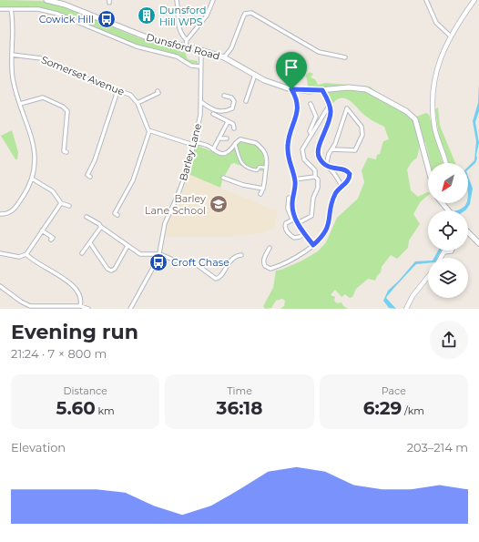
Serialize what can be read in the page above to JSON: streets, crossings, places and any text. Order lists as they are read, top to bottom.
{
  "streets": {
    "main road": ["Dunsford Road"],
    "street": ["Somerset Avenue", "Barley Lane"]
  },
  "crossings": [
    ["Dunsford Road", "Barley Lane"]
  ],
  "places": {
    "building": ["Dunsford Hill WPS"],
    "bus stop": ["Cowick Hill", "Croft Chase"],
    "school or university": ["Barley Lane School"]
  },
  "north": "bottom left",
  "page": {
    "heading": ["Evening run", "21:24 · 7 × 800 m"],
    "stats": [
      ["Distance", "5.60 km"],
      ["Time", "36:18"],
      ["Pace", "6:29 /km"]
    ],
    "chart": ["Elevation", "203–214 m"]
  }
}
